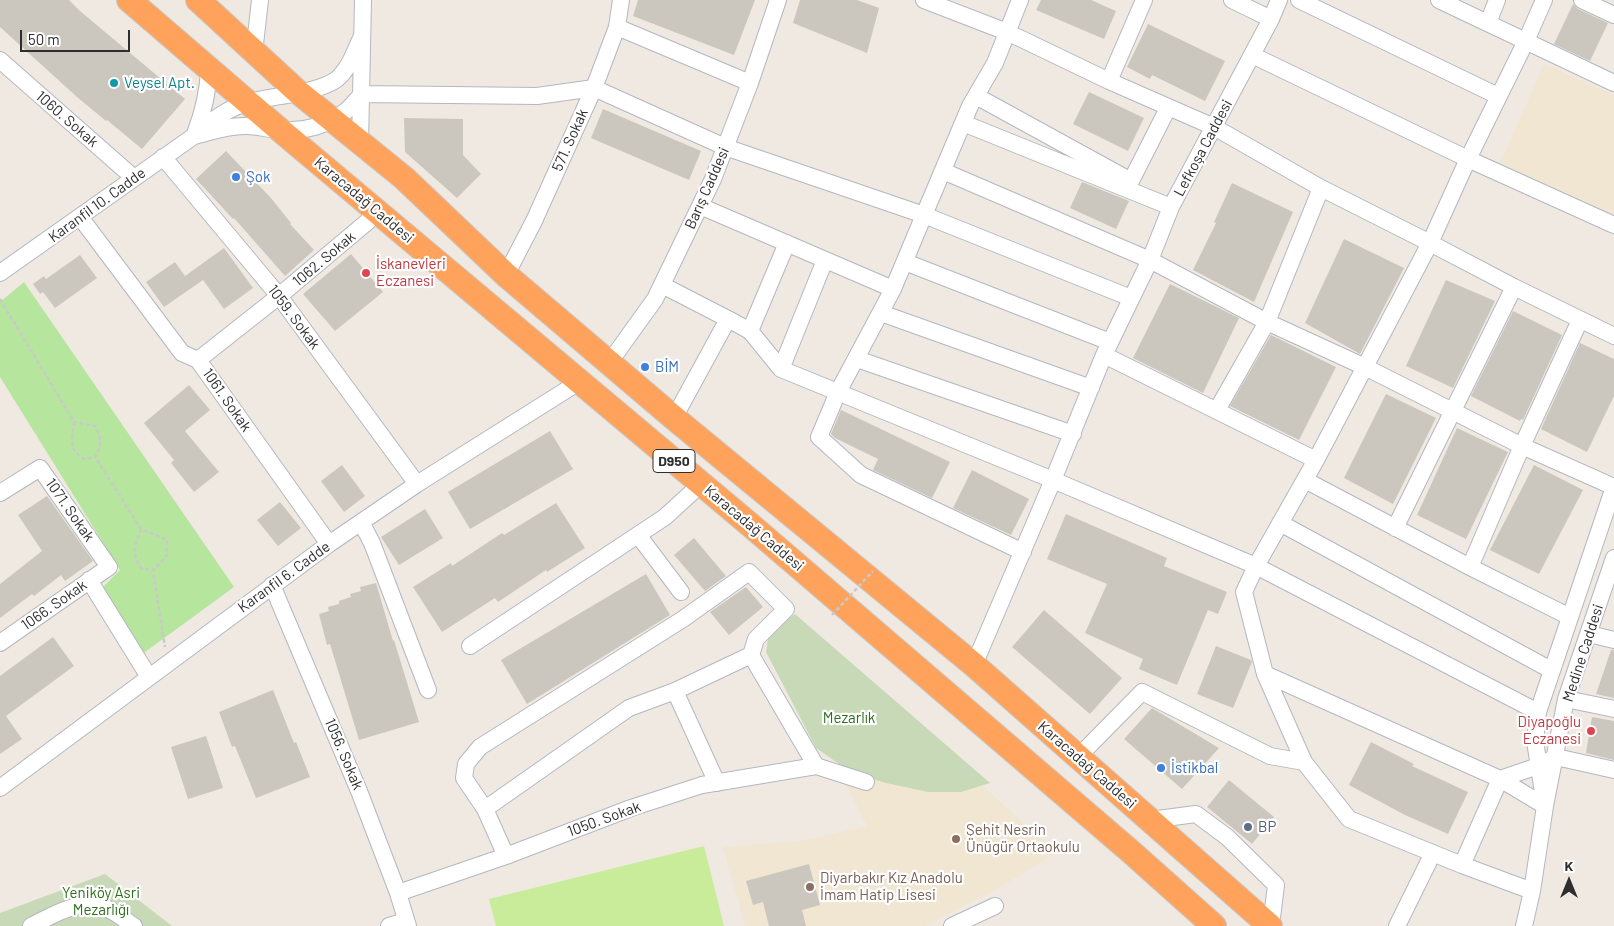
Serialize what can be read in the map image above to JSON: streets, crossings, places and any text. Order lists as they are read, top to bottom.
{
  "streets": {
    "highway": ["Karacadağ Caddesi", "D950"],
    "street": [
      "1060. Sokak",
      "571. Sokak",
      "Lefkoşa Caddesi",
      "Barış Caddesi",
      "Karanfil 10. Cadde",
      "1062. Sokak",
      "1059. Sokak",
      "1061. Sokak",
      "1071. Sokak",
      "Karanfil 6. Cadde",
      "1066. Sokak",
      "Medine Caddesi",
      "1056. Sokak",
      "1050. Sokak"
    ]
  },
  "crossings": [
    ["1060. Sokak", "Karanfil 10. Cadde"],
    ["571. Sokak", "Karacadağ Caddesi"],
    ["Lefkoşa Caddesi", "Karacadağ Caddesi"],
    ["Barış Caddesi", "Karacadağ Caddesi"],
    ["Karacadağ Caddesi", "Karanfil 10. Cadde"],
    ["Karacadağ Caddesi", "1062. Sokak"],
    ["Karacadağ Caddesi", "Karanfil 6. Cadde"],
    ["Karanfil 10. Cadde", "1059. Sokak"],
    ["Karanfil 10. Cadde", "1061. Sokak"],
    ["1062. Sokak", "1059. Sokak"],
    ["1062. Sokak", "1061. Sokak"],
    ["1059. Sokak", "Karanfil 6. Cadde"],
    ["1061. Sokak", "Karanfil 6. Cadde"],
    ["1071. Sokak", "1066. Sokak"],
    ["Karanfil 6. Cadde", "1056. Sokak"],
    ["1056. Sokak", "1050. Sokak"]
  ],
  "parks": ["Mezarlık", "Yeniköy Asri Mezarlığı"],
  "places": [
    "Veysel Apt.",
    "Şok",
    "İskanevleri Eczanesi",
    "BİM",
    "Diyapoğlu Eczanesi",
    "İstikbal",
    "BP",
    "Şehit Nesrin Ünügür Ortaokulu",
    "Diyarbakır Kız Anadolu İmam Hatip Lisesi"
  ],
  "scale_bar": "50 m",
  "north": "top"
}
